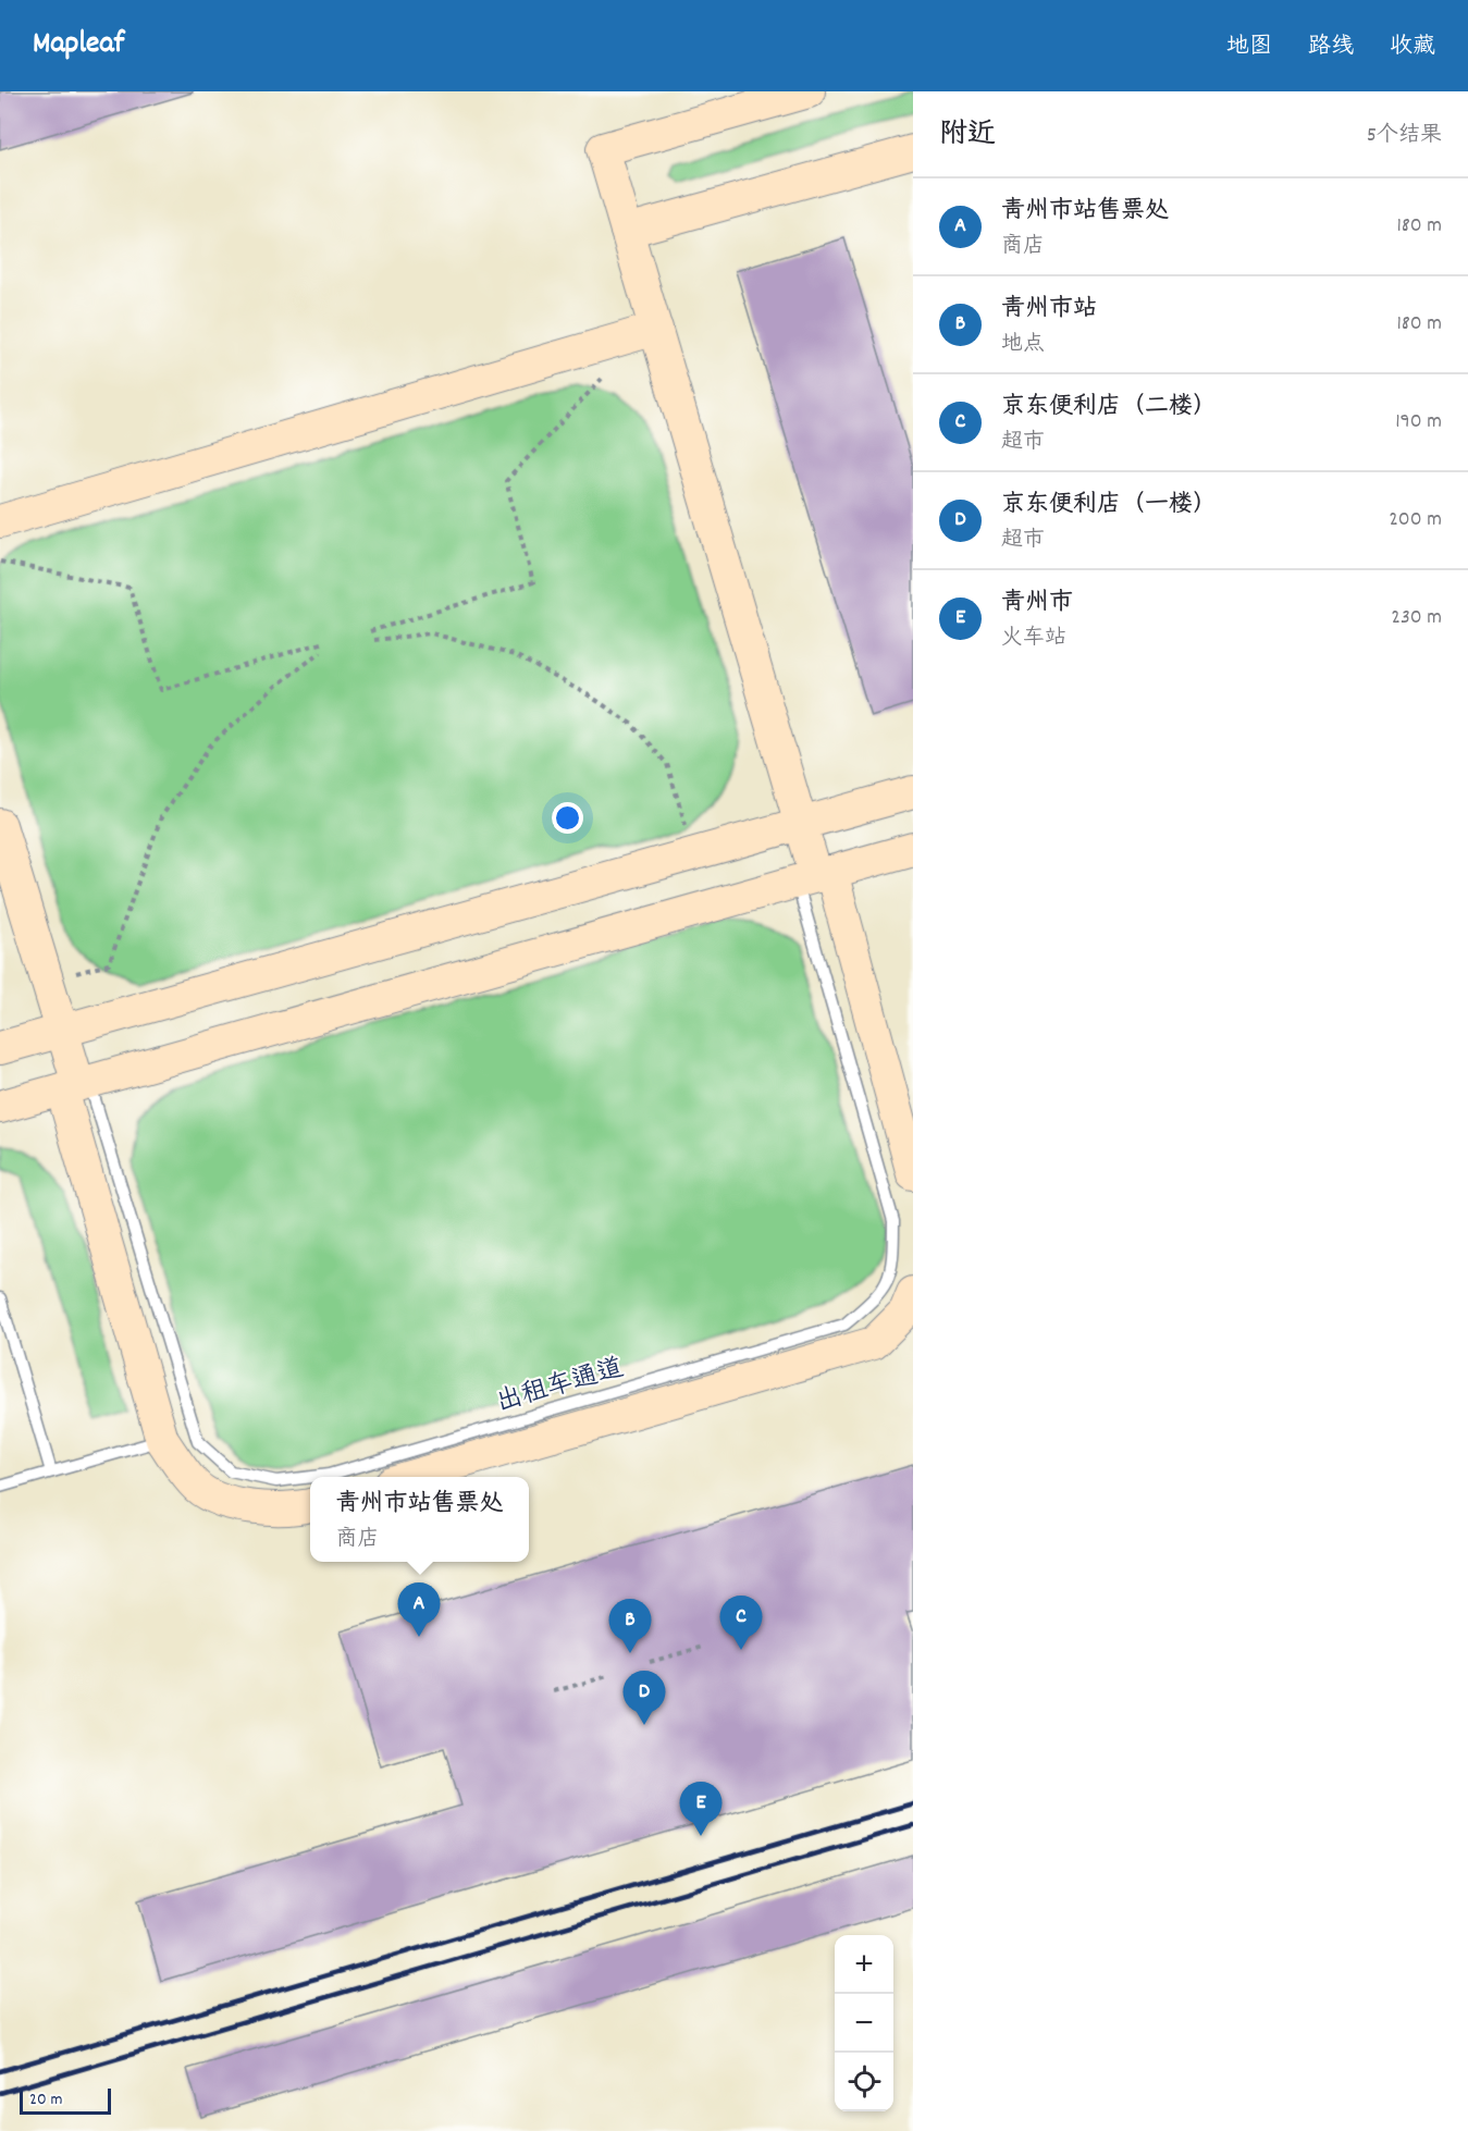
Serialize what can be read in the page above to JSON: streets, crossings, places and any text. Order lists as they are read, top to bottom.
{
  "streets": {
    "lane": ["出租车通道"]
  },
  "scale_bar": "20 m",
  "page": {
    "header": "Mapleaf",
    "nav": ["地图", "路线", "收藏"],
    "heading": ["附近", "5个结果"],
    "list": [
      {
        "mark": "A",
        "name": "青州市站售票处",
        "note": "商店",
        "value": "180 m"
      },
      {
        "mark": "B",
        "name": "青州市站",
        "note": "地点",
        "value": "180 m"
      },
      {
        "mark": "C",
        "name": "京东便利店（二楼）",
        "note": "超市",
        "value": "190 m"
      },
      {
        "mark": "D",
        "name": "京东便利店（一楼）",
        "note": "超市",
        "value": "200 m"
      },
      {
        "mark": "E",
        "name": "青州市",
        "note": "火车站",
        "value": "230 m"
      }
    ],
    "popup": ["青州市站售票处", "商店"],
    "pins": [
      "A",
      "C",
      "B",
      "D",
      "E"
    ],
    "map_buttons": ["+", "−"],
    "scale": "20 m"
  }
}
